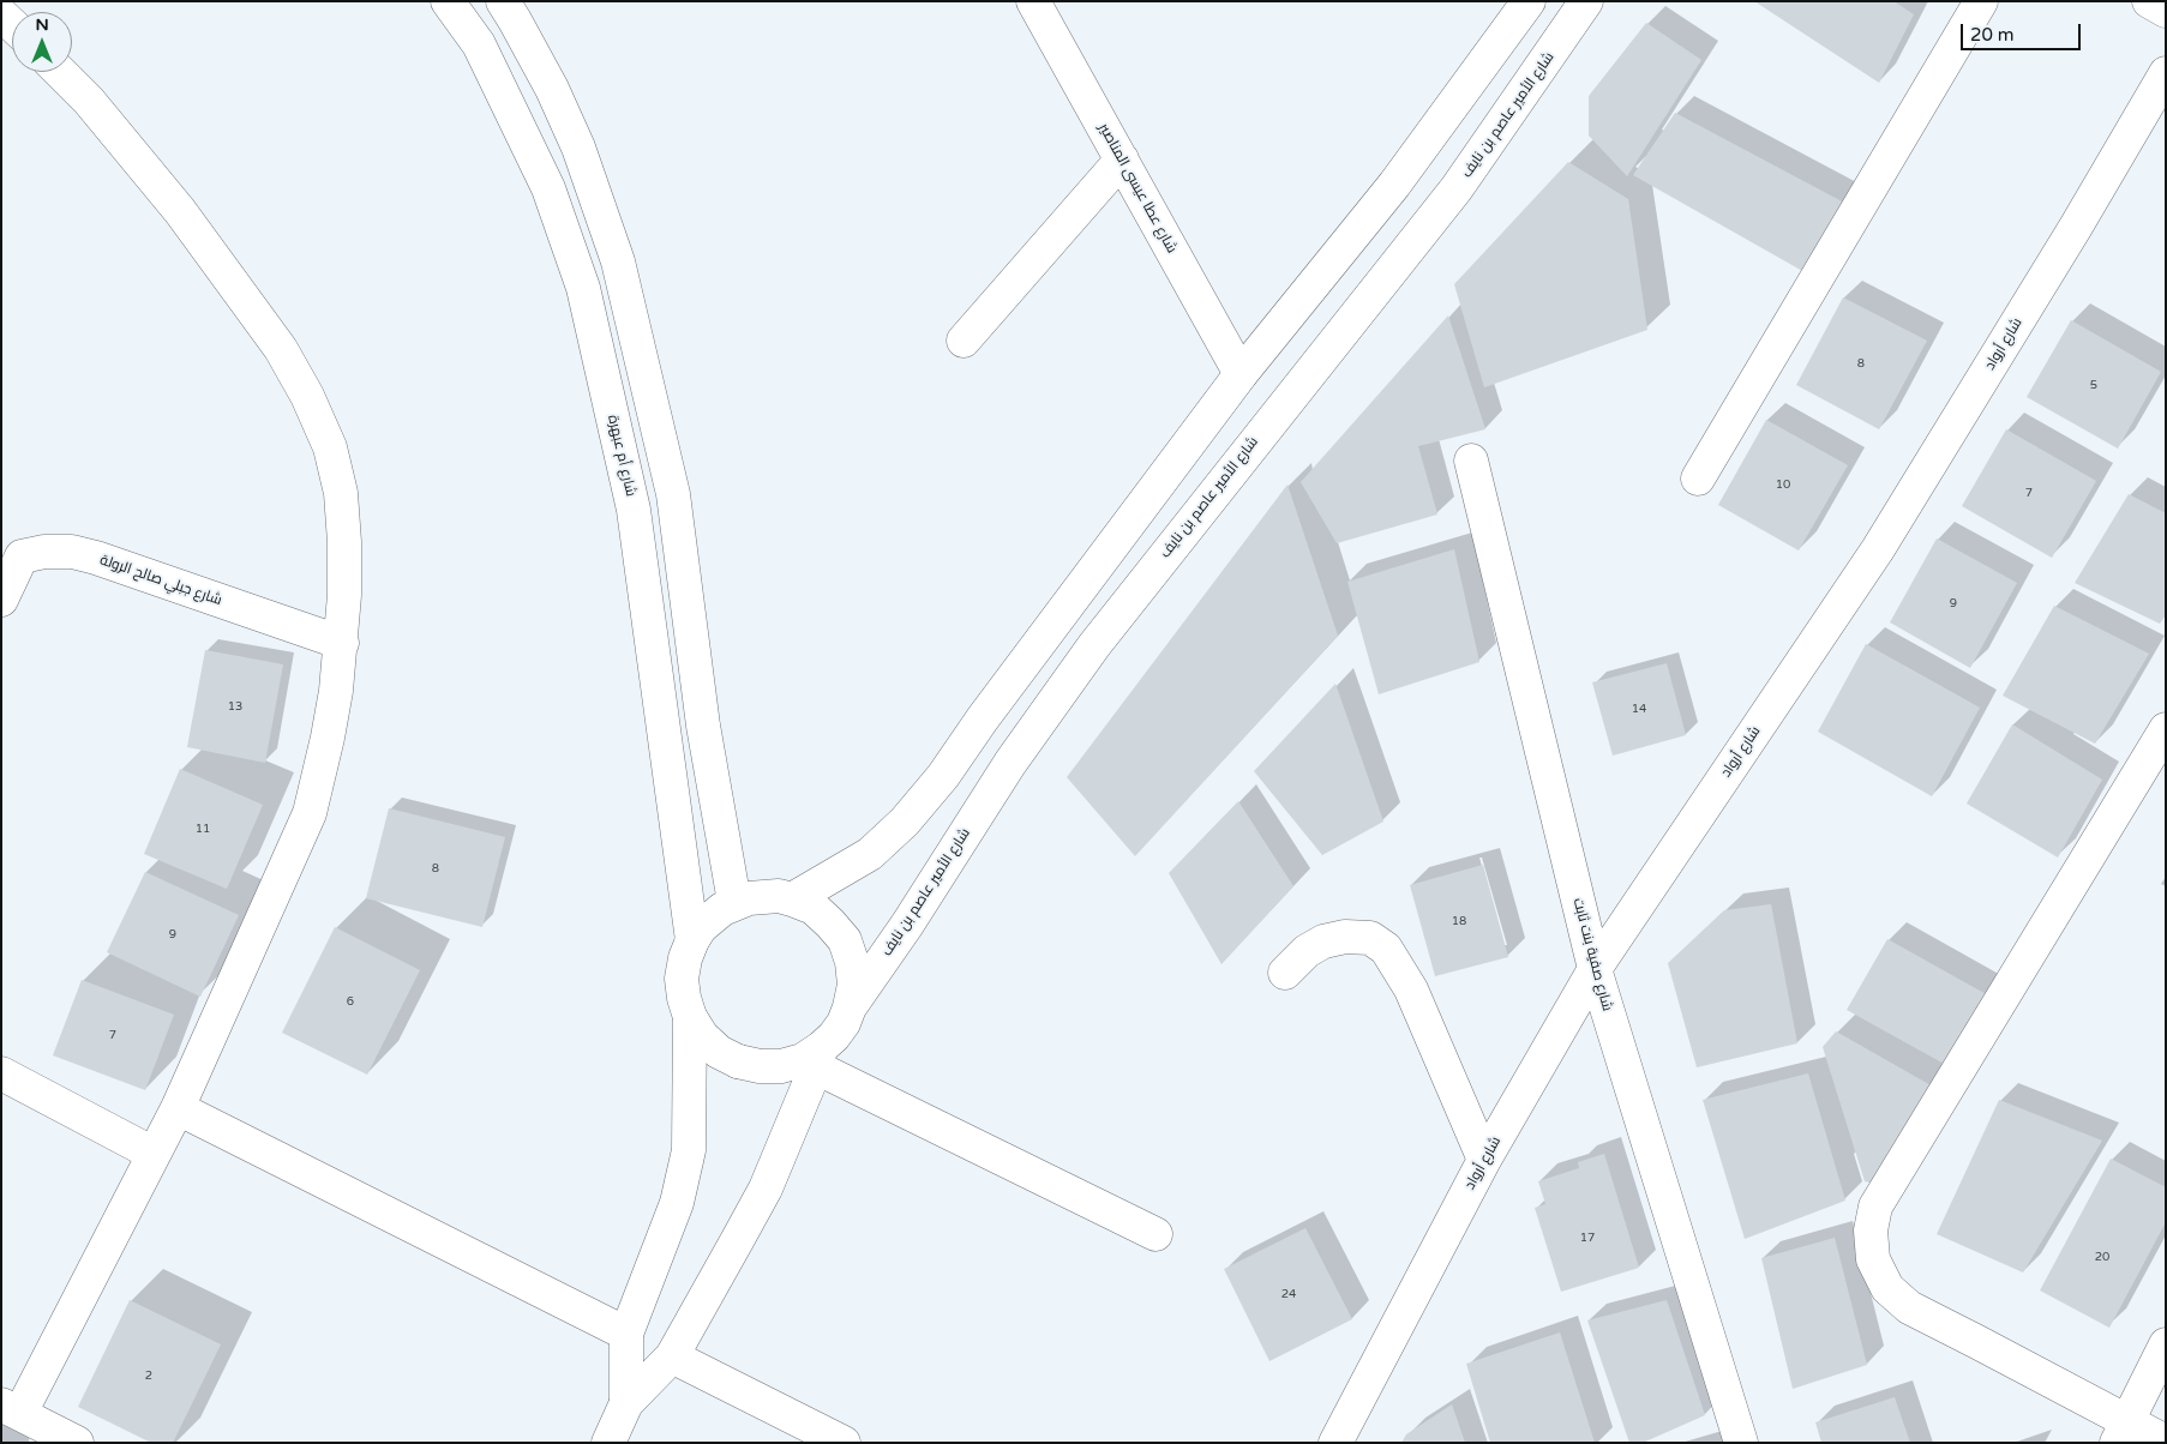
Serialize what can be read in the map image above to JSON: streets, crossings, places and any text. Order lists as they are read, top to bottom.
{
  "streets": {
    "street": [
      "شارع الأمير عاصم بن نايف",
      "شارع عطا عيسى المناصير",
      "شارع أرواد",
      "شارع أم عبهرة",
      "شارع جبلي صالح الرولة",
      "شارع صفية بنت ثابت"
    ]
  },
  "crossings": [
    ["شارع الأمير عاصم بن نايف", "شارع أم عبهرة"],
    ["شارع أرواد", "شارع صفية بنت ثابت"]
  ],
  "house_numbers": [
    "8",
    "5",
    "10",
    "7",
    "9",
    "13",
    "14",
    "11",
    "8",
    "18",
    "9",
    "6",
    "7",
    "17",
    "20",
    "24",
    "2"
  ],
  "scale_bar": "20 m",
  "north": "top"
}
